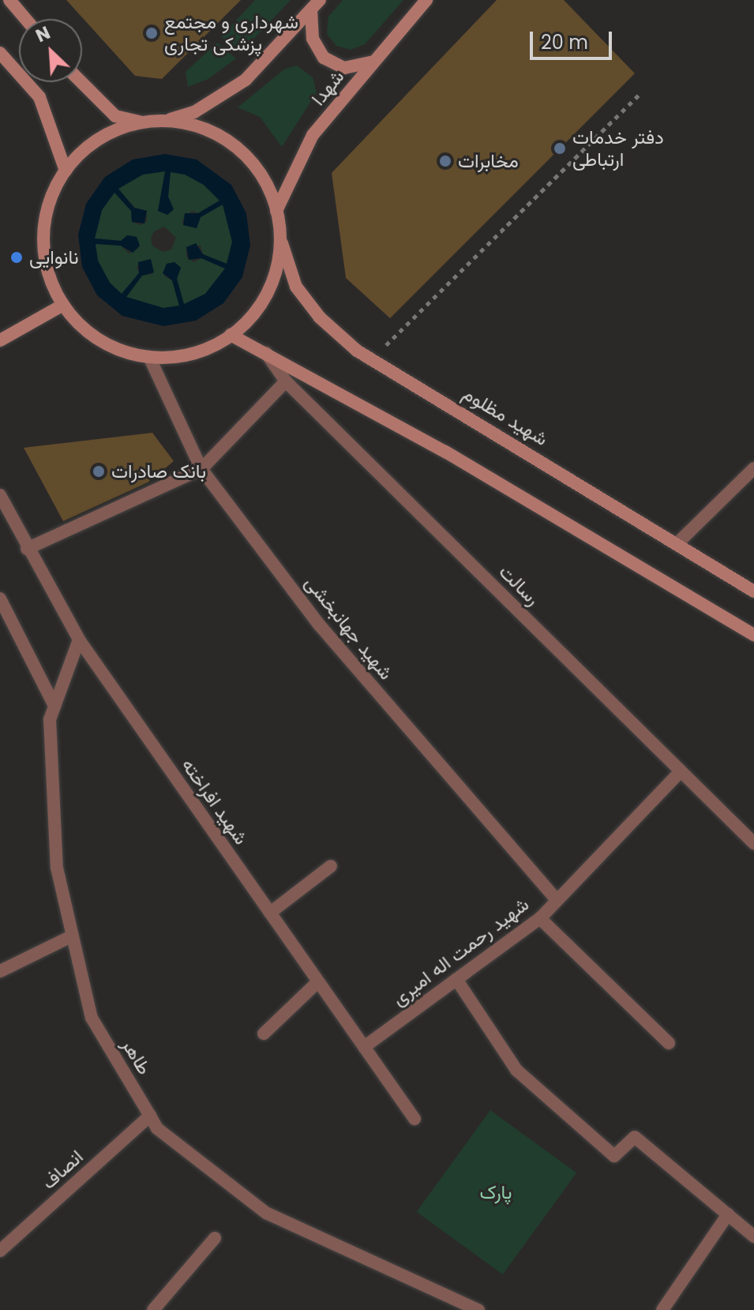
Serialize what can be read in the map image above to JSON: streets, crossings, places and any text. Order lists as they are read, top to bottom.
{
  "streets": {
    "main road": ["شهدا", "شهید مظلوم"],
    "street": [
      "رسالت",
      "شهید جهانبخشی",
      "شهید افراخته",
      "شهید رحمت اله امیری",
      "طاهر",
      "انصاف"
    ]
  },
  "crossings": [
    ["رسالت", "شهید رحمت اله امیری"],
    ["شهید جهانبخشی", "شهید رحمت اله امیری"],
    ["شهید افراخته", "شهید رحمت اله امیری"],
    ["شهید افراخته", "طاهر"],
    ["طاهر", "انصاف"]
  ],
  "parks": ["پارک"],
  "places": [
    "شهرداری و مجتمع پزشکی تجاری",
    "دفتر خدمات ارتباطی",
    "مخابرات",
    "نانوایی",
    "بانک صادرات"
  ],
  "scale_bar": "20 m",
  "north": "top left"
}
